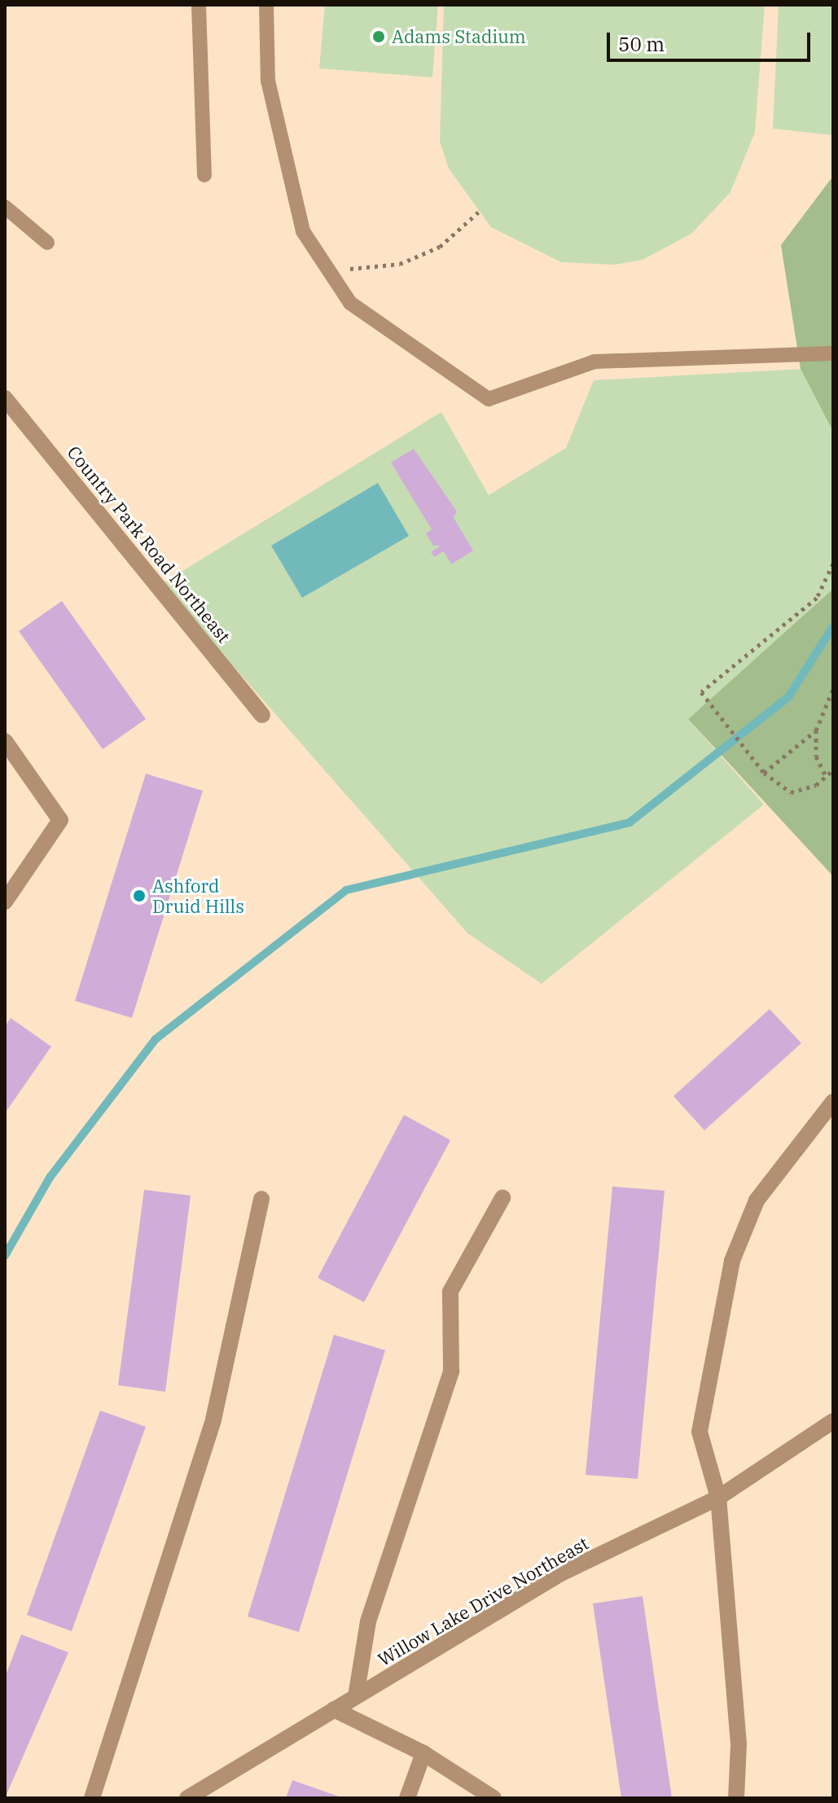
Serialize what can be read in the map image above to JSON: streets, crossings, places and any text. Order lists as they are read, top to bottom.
{
  "streets": {
    "street": ["Country Park Road Northeast", "Willow Lake Drive Northeast"]
  },
  "places": ["Adams Stadium", "Ashford Druid Hills"],
  "scale_bar": "50 m"
}
